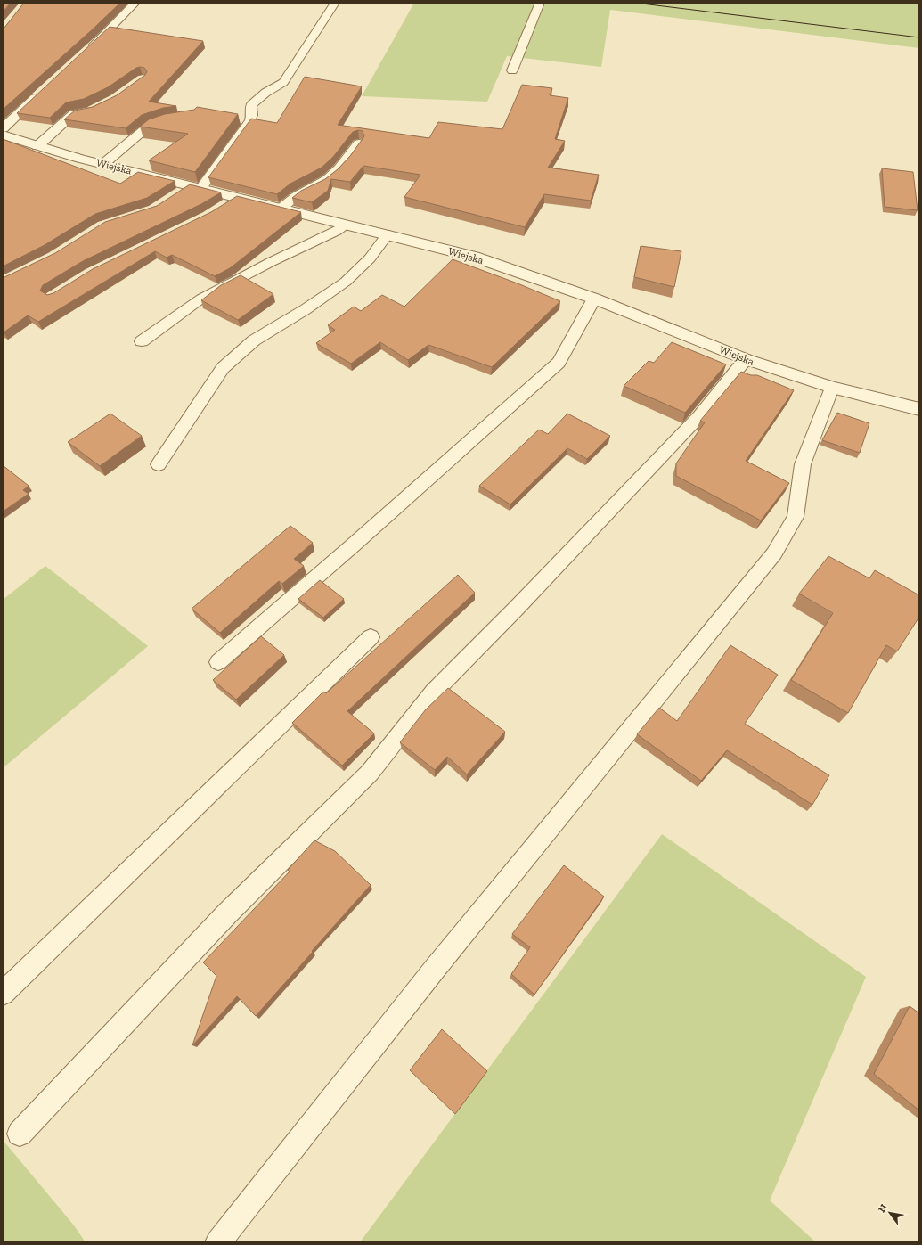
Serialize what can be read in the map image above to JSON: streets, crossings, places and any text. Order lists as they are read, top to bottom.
{
  "streets": {
    "street": ["Wiejska"]
  },
  "north": "top left"
}
